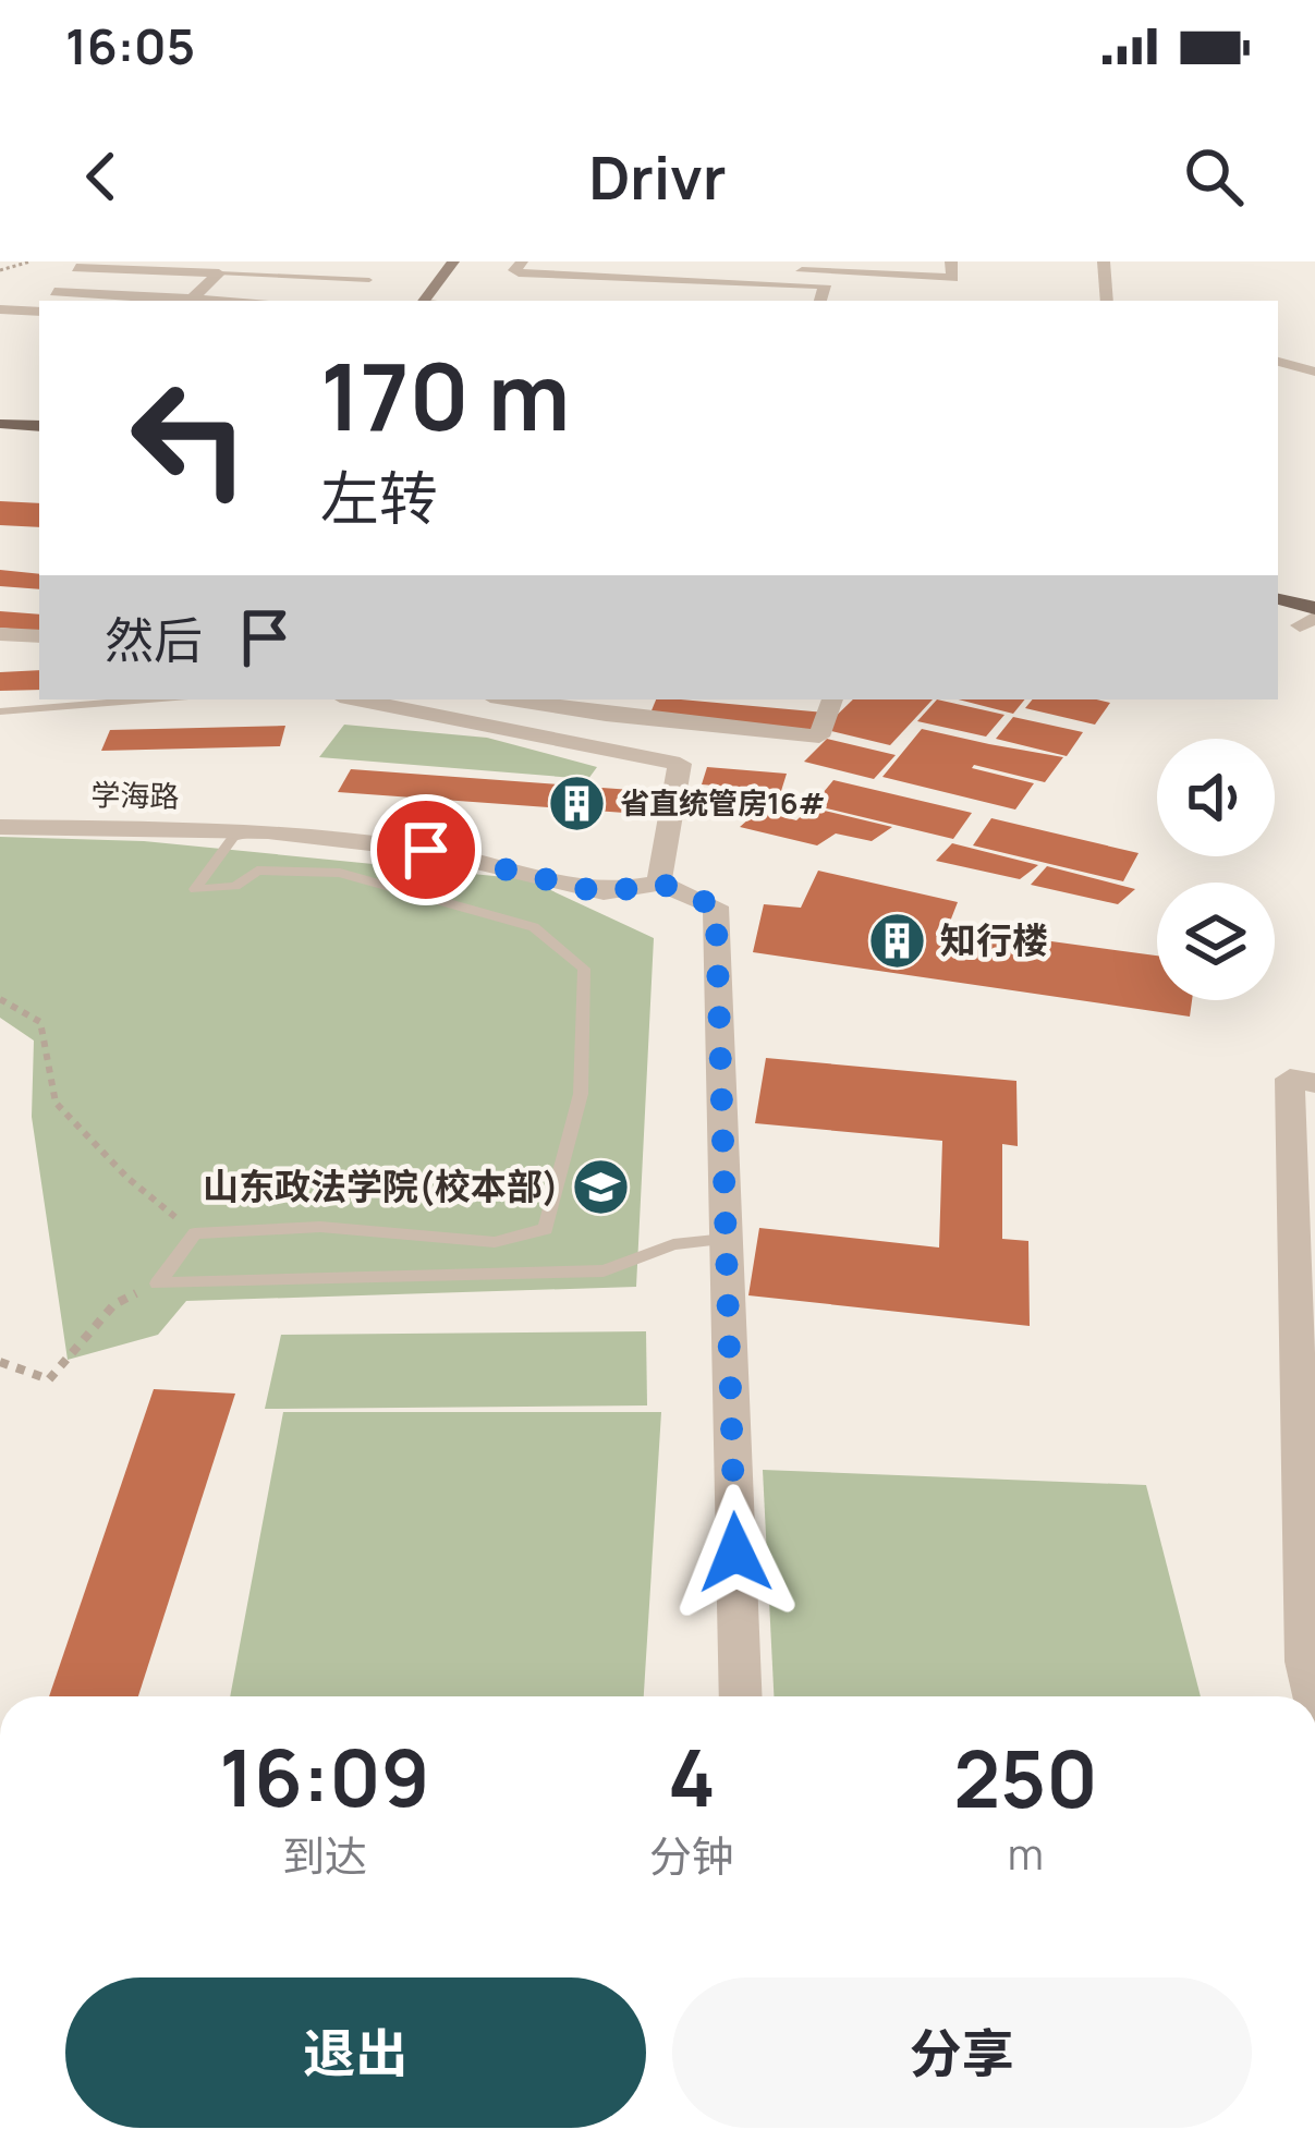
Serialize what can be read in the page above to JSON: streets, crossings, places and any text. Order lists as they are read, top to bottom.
{
  "streets": {
    "street": ["学海路"]
  },
  "places": {
    "building": ["省直统管房16#", "知行楼"],
    "school or university": ["山东政法学院(校本部)"]
  },
  "page": {
    "status": "16:05",
    "header": "Drivr",
    "turn": ["170 m", "左转"],
    "then": "然后",
    "eta": [
      "16:09",
      "到达",
      "4",
      "分钟",
      "250",
      "m"
    ],
    "buttons": ["退出", "分享"]
  }
}
